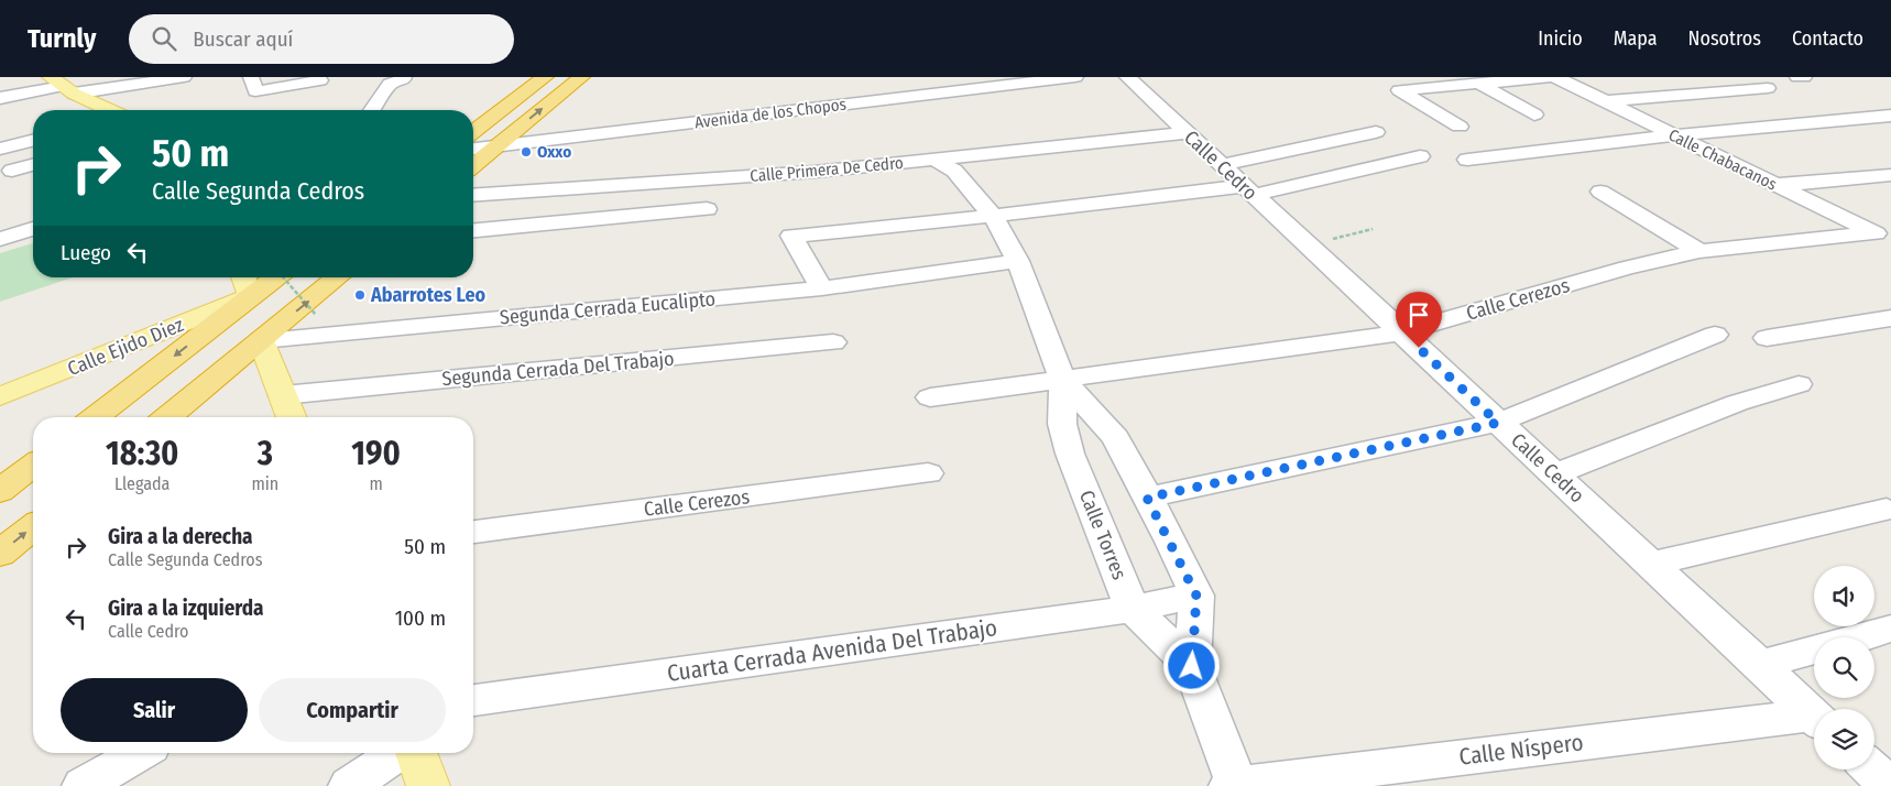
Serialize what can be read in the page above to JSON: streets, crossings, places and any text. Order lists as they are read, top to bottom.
{
  "streets": {
    "main road": ["Calle Ejido Diez"],
    "street": [
      "Avenida de los Chopos",
      "Calle Chabacanos",
      "Calle Cedro",
      "Calle Primera De Cedro",
      "Calle Cerezos",
      "Segunda Cerrada Eucalipto",
      "Segunda Cerrada Del Trabajo",
      "Calle Torres",
      "Cuarta Cerrada Avenida Del Trabajo",
      "Calle Níspero"
    ]
  },
  "crossings": [
    ["Calle Chabacanos", "Calle Cerezos"],
    ["Calle Cedro", "Calle Primera De Cedro"],
    ["Calle Cedro", "Calle Cerezos"],
    ["Calle Primera De Cedro", "Calle Torres"],
    ["Calle Cerezos", "Calle Torres"],
    ["Calle Torres", "Cuarta Cerrada Avenida Del Trabajo"],
    ["Calle Torres", "Calle Níspero"]
  ],
  "places": ["Oxxo", "Abarrotes Leo"],
  "page": {
    "header": "Turnly",
    "search": "Buscar aquí",
    "nav": [
      "Inicio",
      "Mapa",
      "Nosotros",
      "Contacto"
    ],
    "turn": ["50 m", "Calle Segunda Cedros"],
    "then": "Luego",
    "eta": [
      "18:30",
      "Llegada",
      "3",
      "min",
      "190",
      "m"
    ],
    "list": [
      {
        "name": "Gira a la derecha",
        "note": "Calle Segunda Cedros",
        "value": "50 m"
      },
      {
        "name": "Gira a la izquierda",
        "note": "Calle Cedro",
        "value": "100 m"
      }
    ],
    "buttons": ["Salir", "Compartir"]
  }
}
